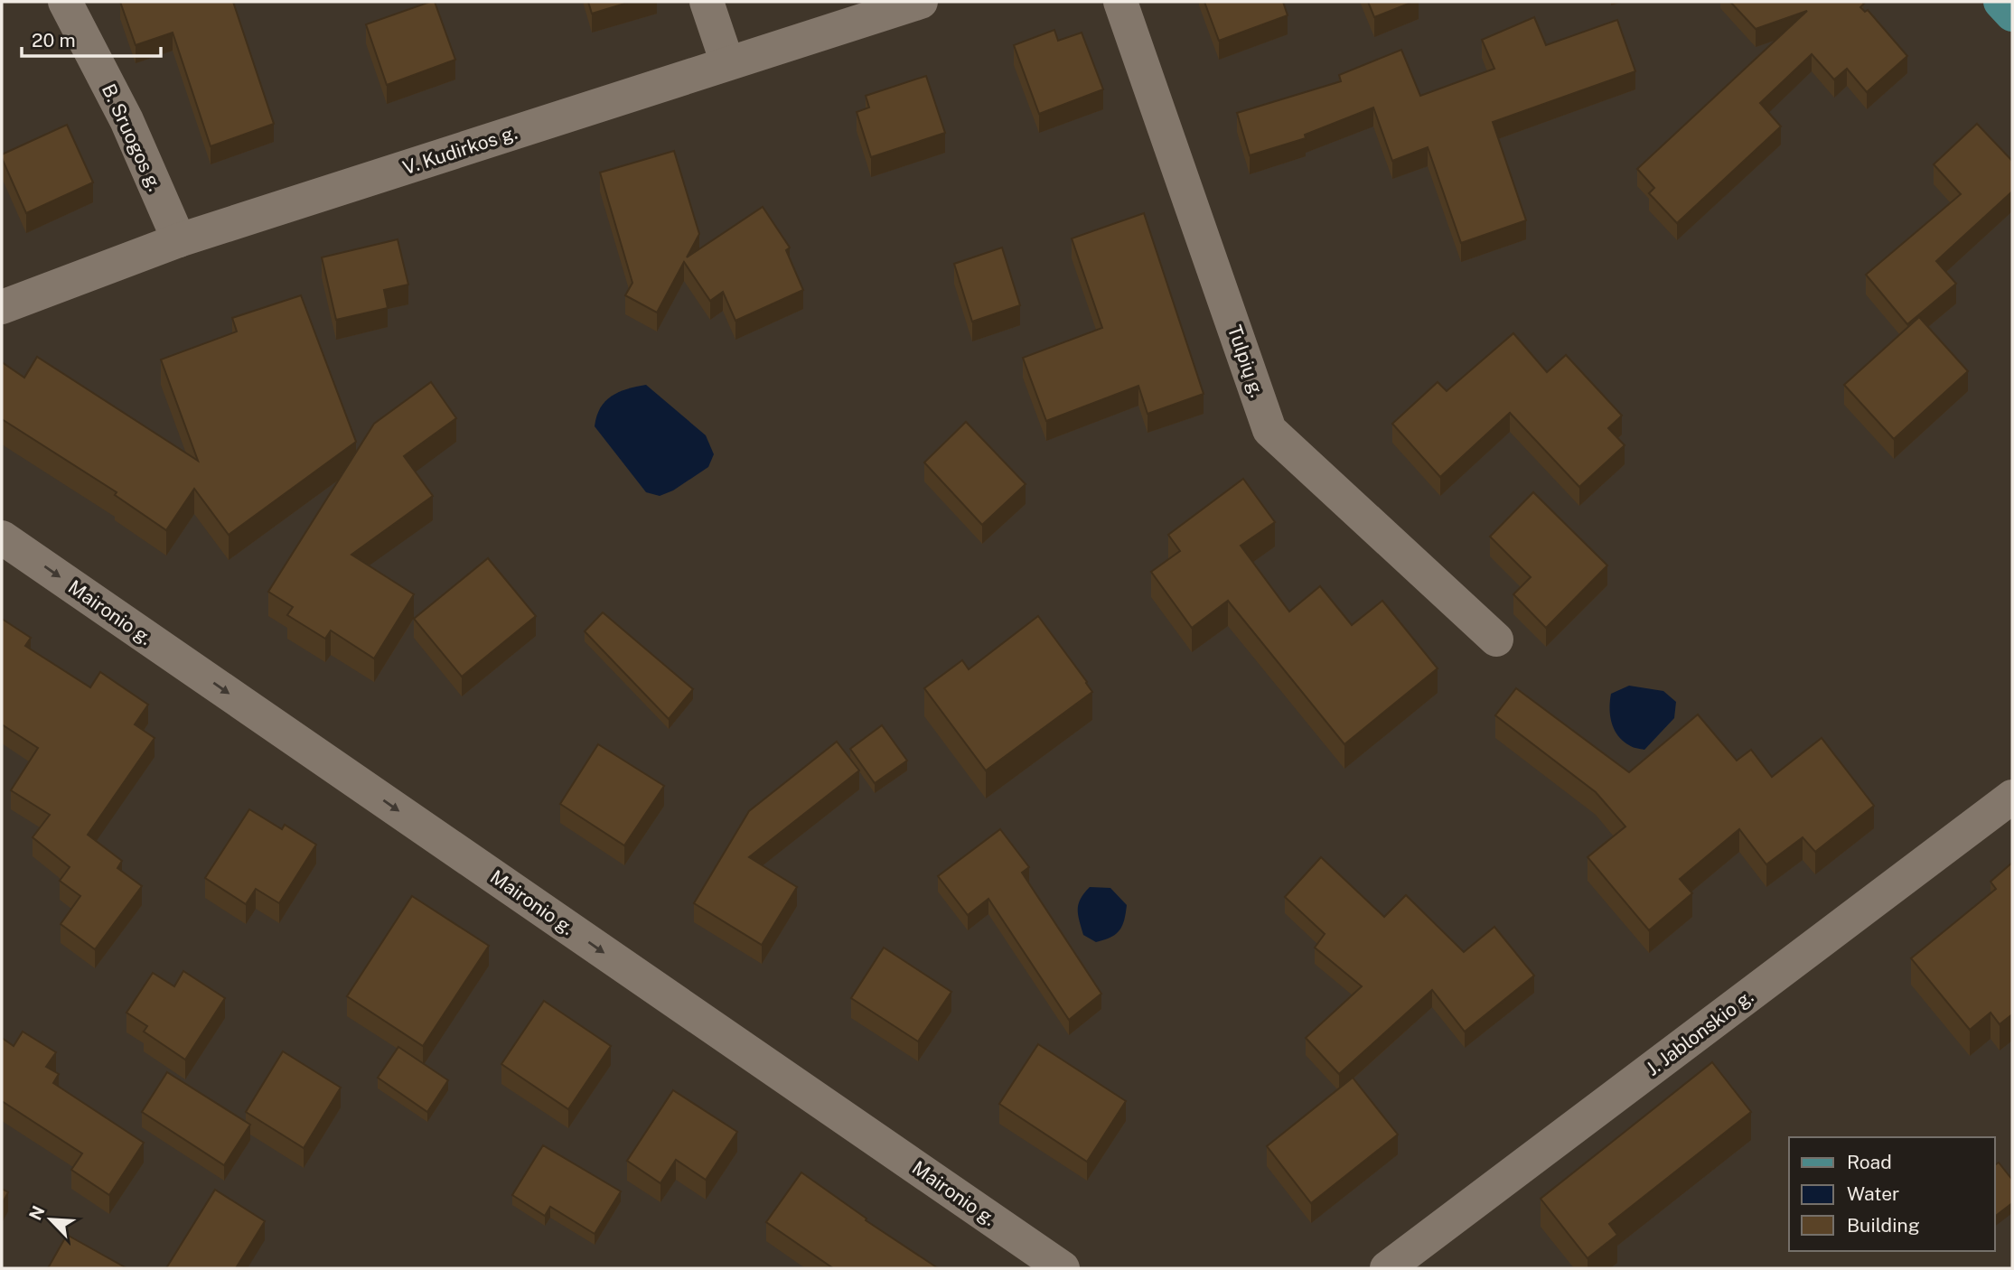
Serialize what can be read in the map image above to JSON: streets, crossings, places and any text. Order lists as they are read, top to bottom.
{
  "streets": {
    "street": [
      "B. Sruogos g.",
      "V. Kudirkos g.",
      "Tulpių g.",
      "Maironio g.",
      "J. Jablonskio g."
    ]
  },
  "crossings": [
    ["B. Sruogos g.", "V. Kudirkos g."]
  ],
  "one_way": ["Maironio g."],
  "legend": ["Road", "Water", "Building"],
  "scale_bar": "20 m",
  "north": "top left"
}
